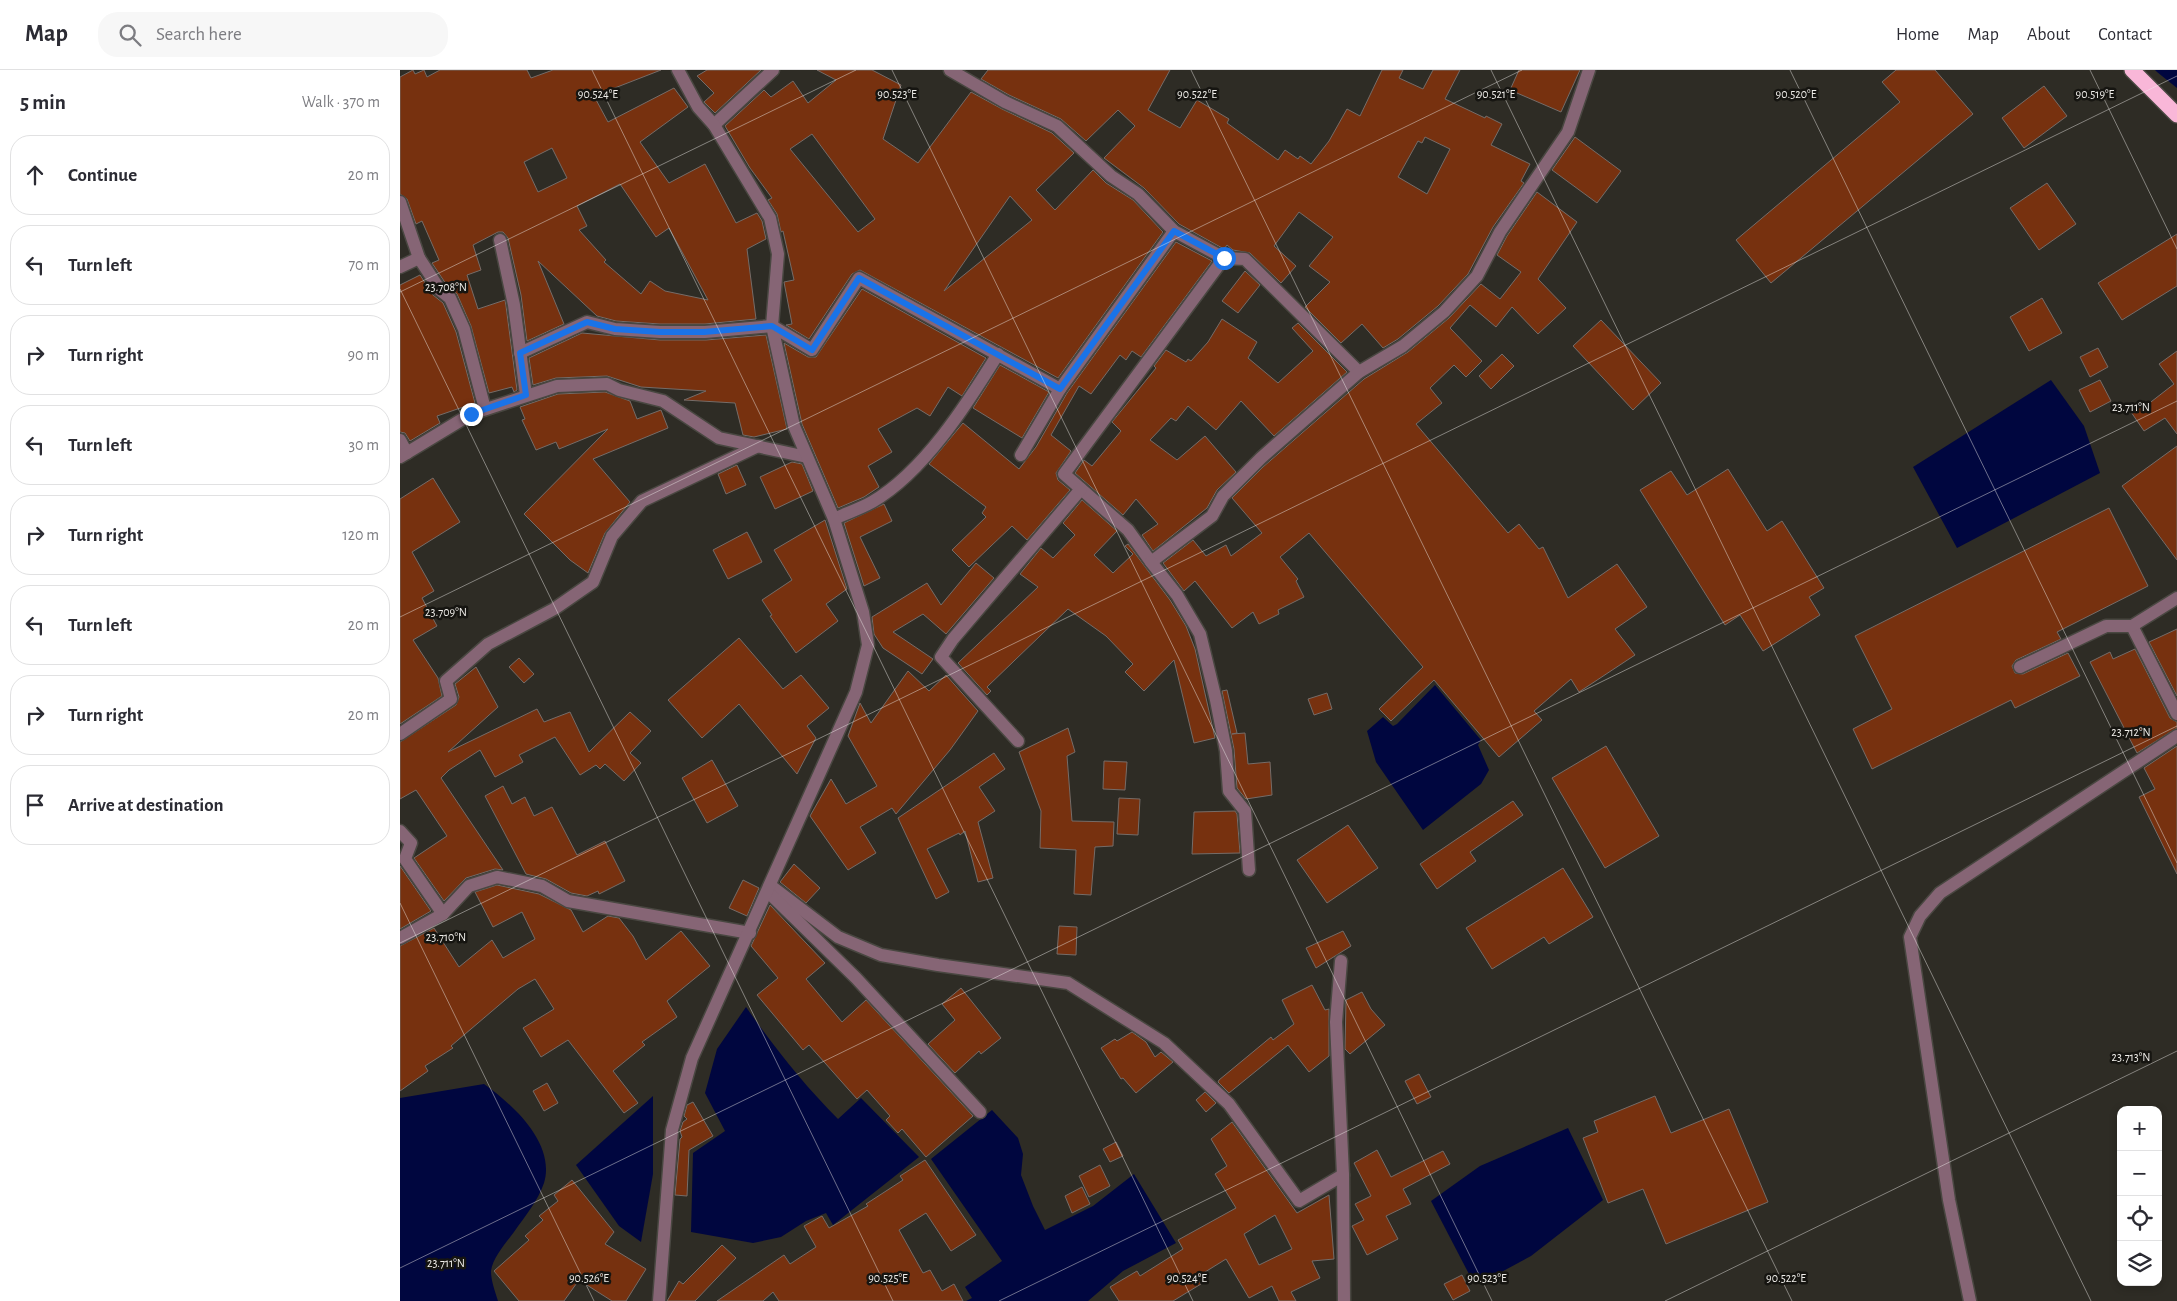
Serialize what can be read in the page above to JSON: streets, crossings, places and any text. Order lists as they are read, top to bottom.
{
  "page": {
    "header": "Map",
    "search": "Search here",
    "nav": [
      "Home",
      "Map",
      "About",
      "Contact"
    ],
    "heading": ["5 min", "Walk · 370 m"],
    "list": [
      ["Continue", "20 m"],
      ["Turn left", "70 m"],
      ["Turn right", "90 m"],
      ["Turn left", "30 m"],
      ["Turn right", "120 m"],
      ["Turn left", "20 m"],
      ["Turn right", "20 m"],
      "Arrive at destination"
    ],
    "map_buttons": ["+", "−"]
  },
  "coordinates": [
    "90.524°E",
    "90.523°E",
    "90.522°E",
    "90.521°E",
    "90.520°E",
    "90.519°E",
    "23.708°N",
    "23.711°N",
    "23.709°N",
    "23.712°N",
    "23.710°N",
    "23.713°N",
    "90.526°E",
    "90.525°E"
  ]
}
